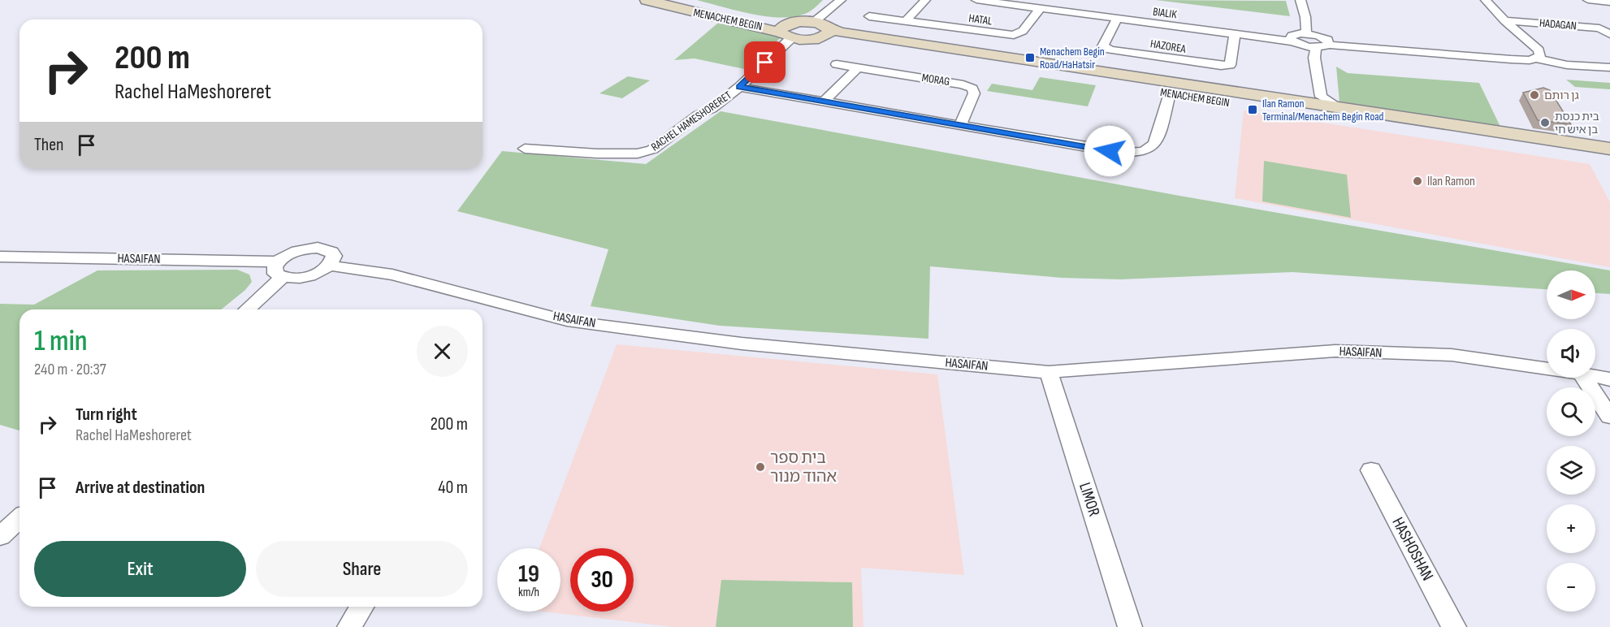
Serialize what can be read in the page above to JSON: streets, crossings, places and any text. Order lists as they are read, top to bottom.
{
  "streets": {
    "main road": ["MENACHEM BEGIN"],
    "street": [
      "BIALIK",
      "HATAL",
      "HADAGAN",
      "HAZOREA",
      "MORAG",
      "RACHEL HAMESHORERET",
      "HASAIFAN",
      "LIMOR",
      "HASHOSHAN"
    ]
  },
  "crossings": [
    ["BIALIK", "HATAL"],
    ["BIALIK", "HAZOREA"],
    ["MENACHEM BEGIN", "RACHEL HAMESHORERET"],
    ["MORAG", "RACHEL HAMESHORERET"],
    ["HASAIFAN", "LIMOR"]
  ],
  "places": {
    "transit": ["Menachem Begin Road/HaHatsir", "Ilan Ramon Terminal/Menachem Begin Road"],
    "other": [
      "גן רותם",
      "בית כנסת בן איש חי",
      "Ilan Ramon",
      "בית ספר אהוד מנור"
    ]
  },
  "north": "right",
  "page": {
    "turn": ["200 m", "Rachel HaMeshoreret"],
    "then": "Then",
    "map_buttons": ["+", "−"],
    "heading": ["1 min", "240 m · 20:37"],
    "list": [
      {
        "name": "Turn right",
        "note": "Rachel HaMeshoreret",
        "value": "200 m"
      },
      {
        "name": "Arrive at destination",
        "value": "40 m"
      }
    ],
    "buttons": ["Exit", "Share"],
    "speed": "19 km/h",
    "limit": "30"
  }
}
